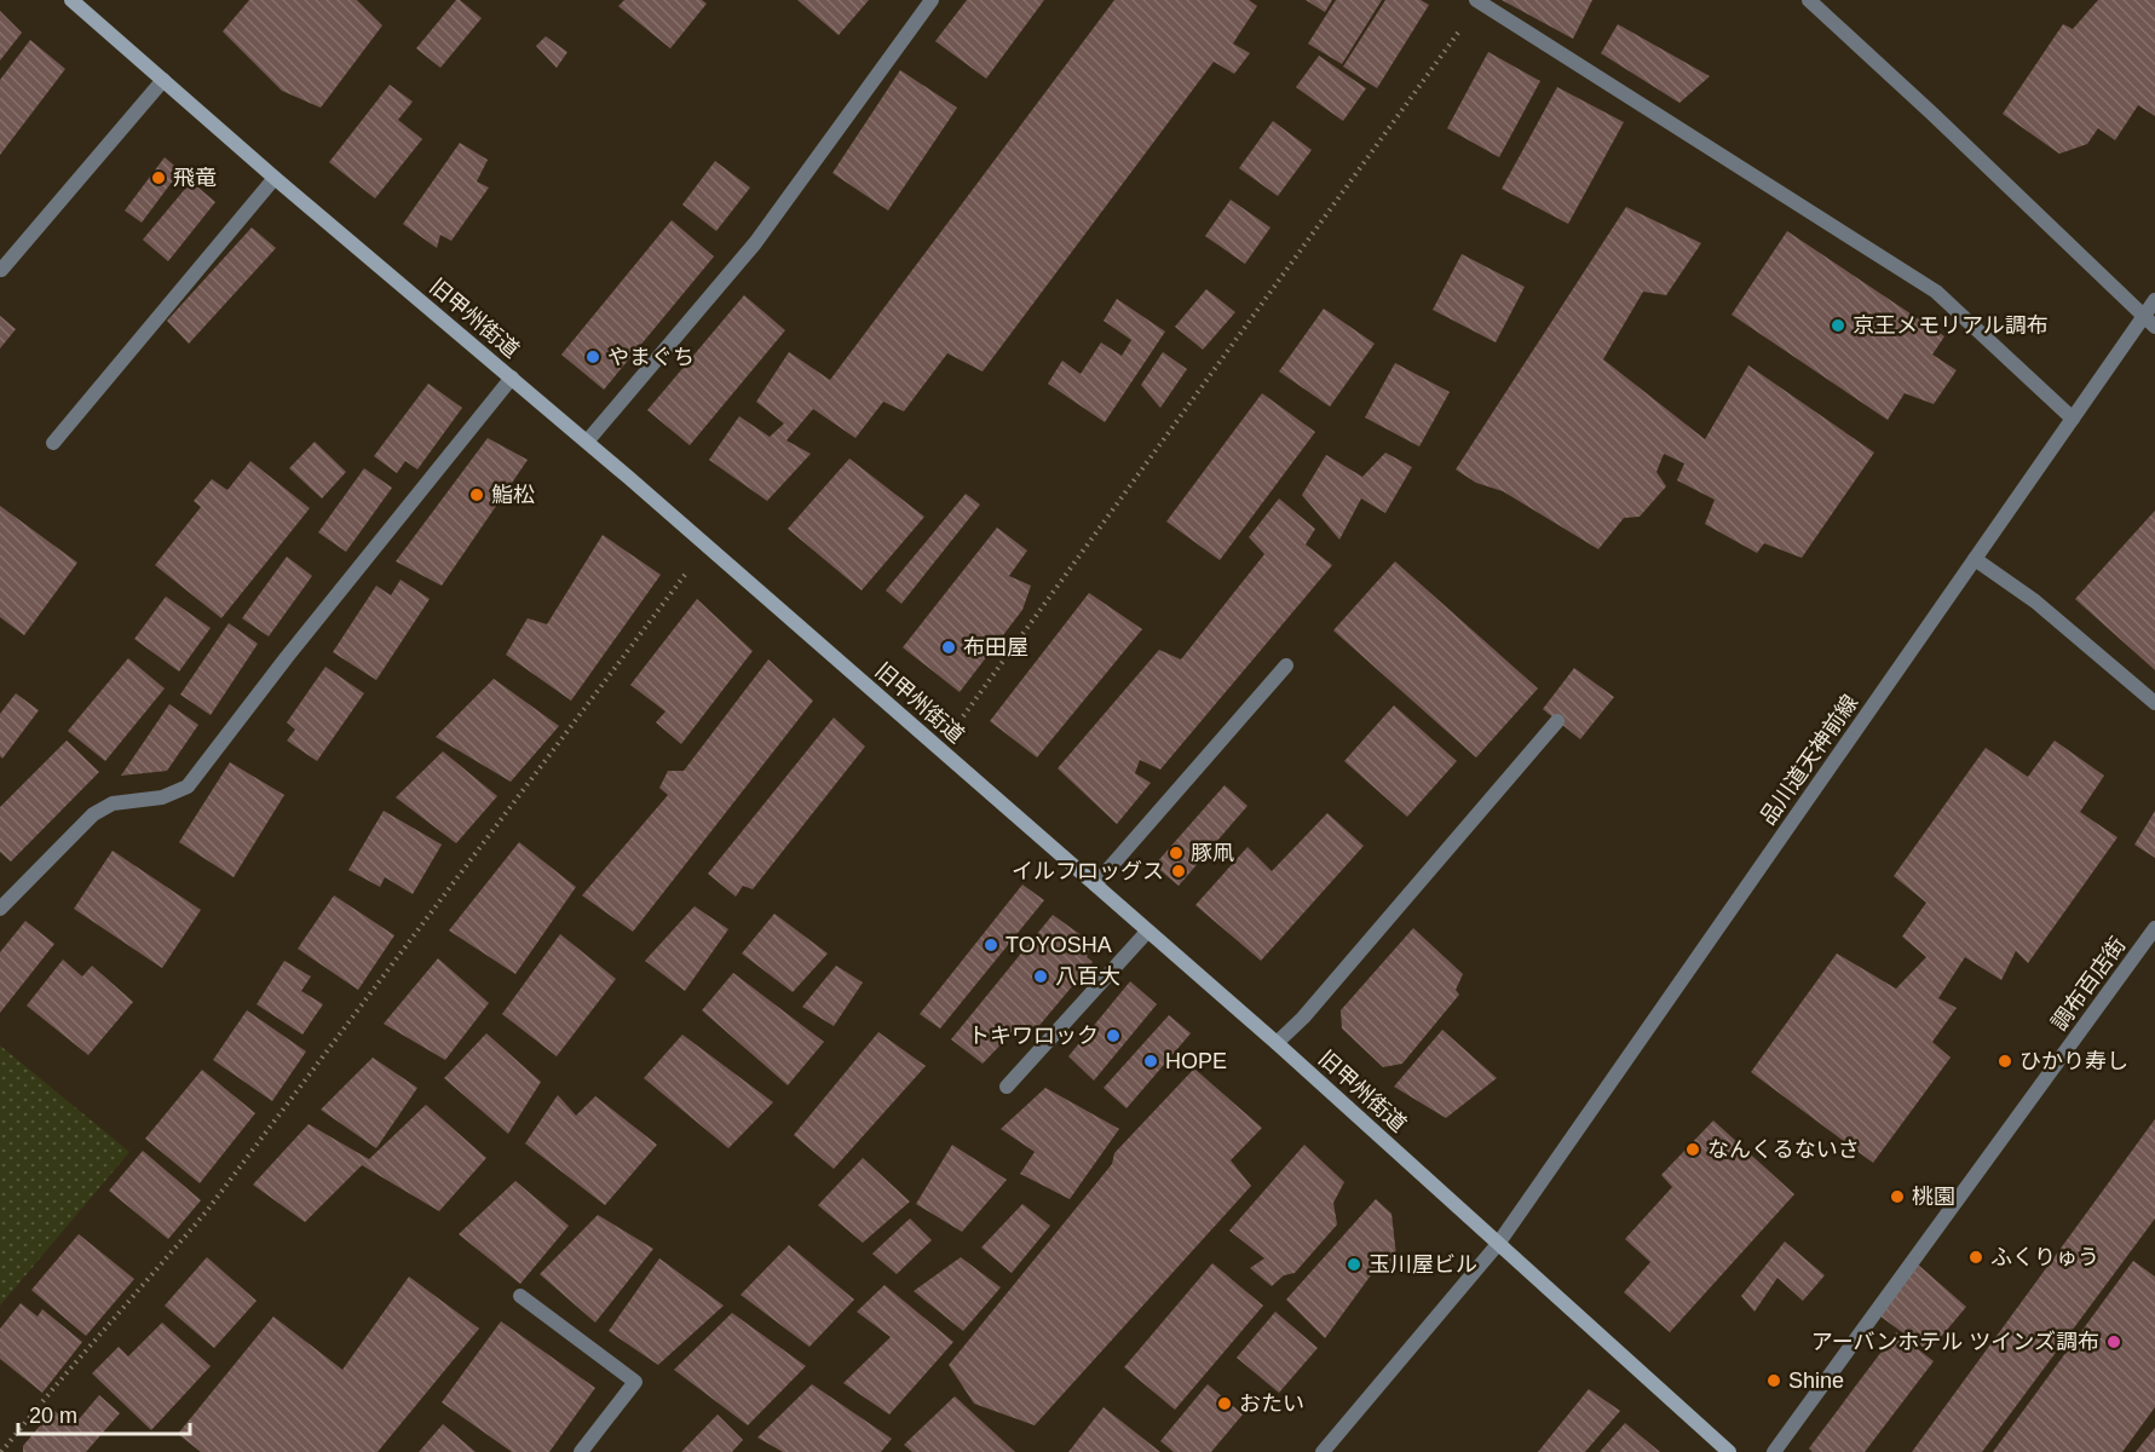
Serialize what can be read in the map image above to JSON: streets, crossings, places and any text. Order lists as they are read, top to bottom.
{
  "streets": {
    "main road": ["旧甲州街道"],
    "street": ["品川道天神前線", "調布百店街"]
  },
  "crossings": [
    ["旧甲州街道", "品川道天神前線"]
  ],
  "places": [
    "飛竜",
    "京王メモリアル調布",
    "やまぐち",
    "鮨松",
    "布田屋",
    "豚凧",
    "イルフロッグス",
    "TOYOSHA",
    "八百大",
    "トキワロック",
    "HOPE",
    "ひかり寿し",
    "なんくるないさ",
    "桃園",
    "ふくりゅう",
    "玉川屋ビル",
    "アーバンホテル ツインズ調布",
    "Shine",
    "おたい"
  ],
  "scale_bar": "20 m"
}
